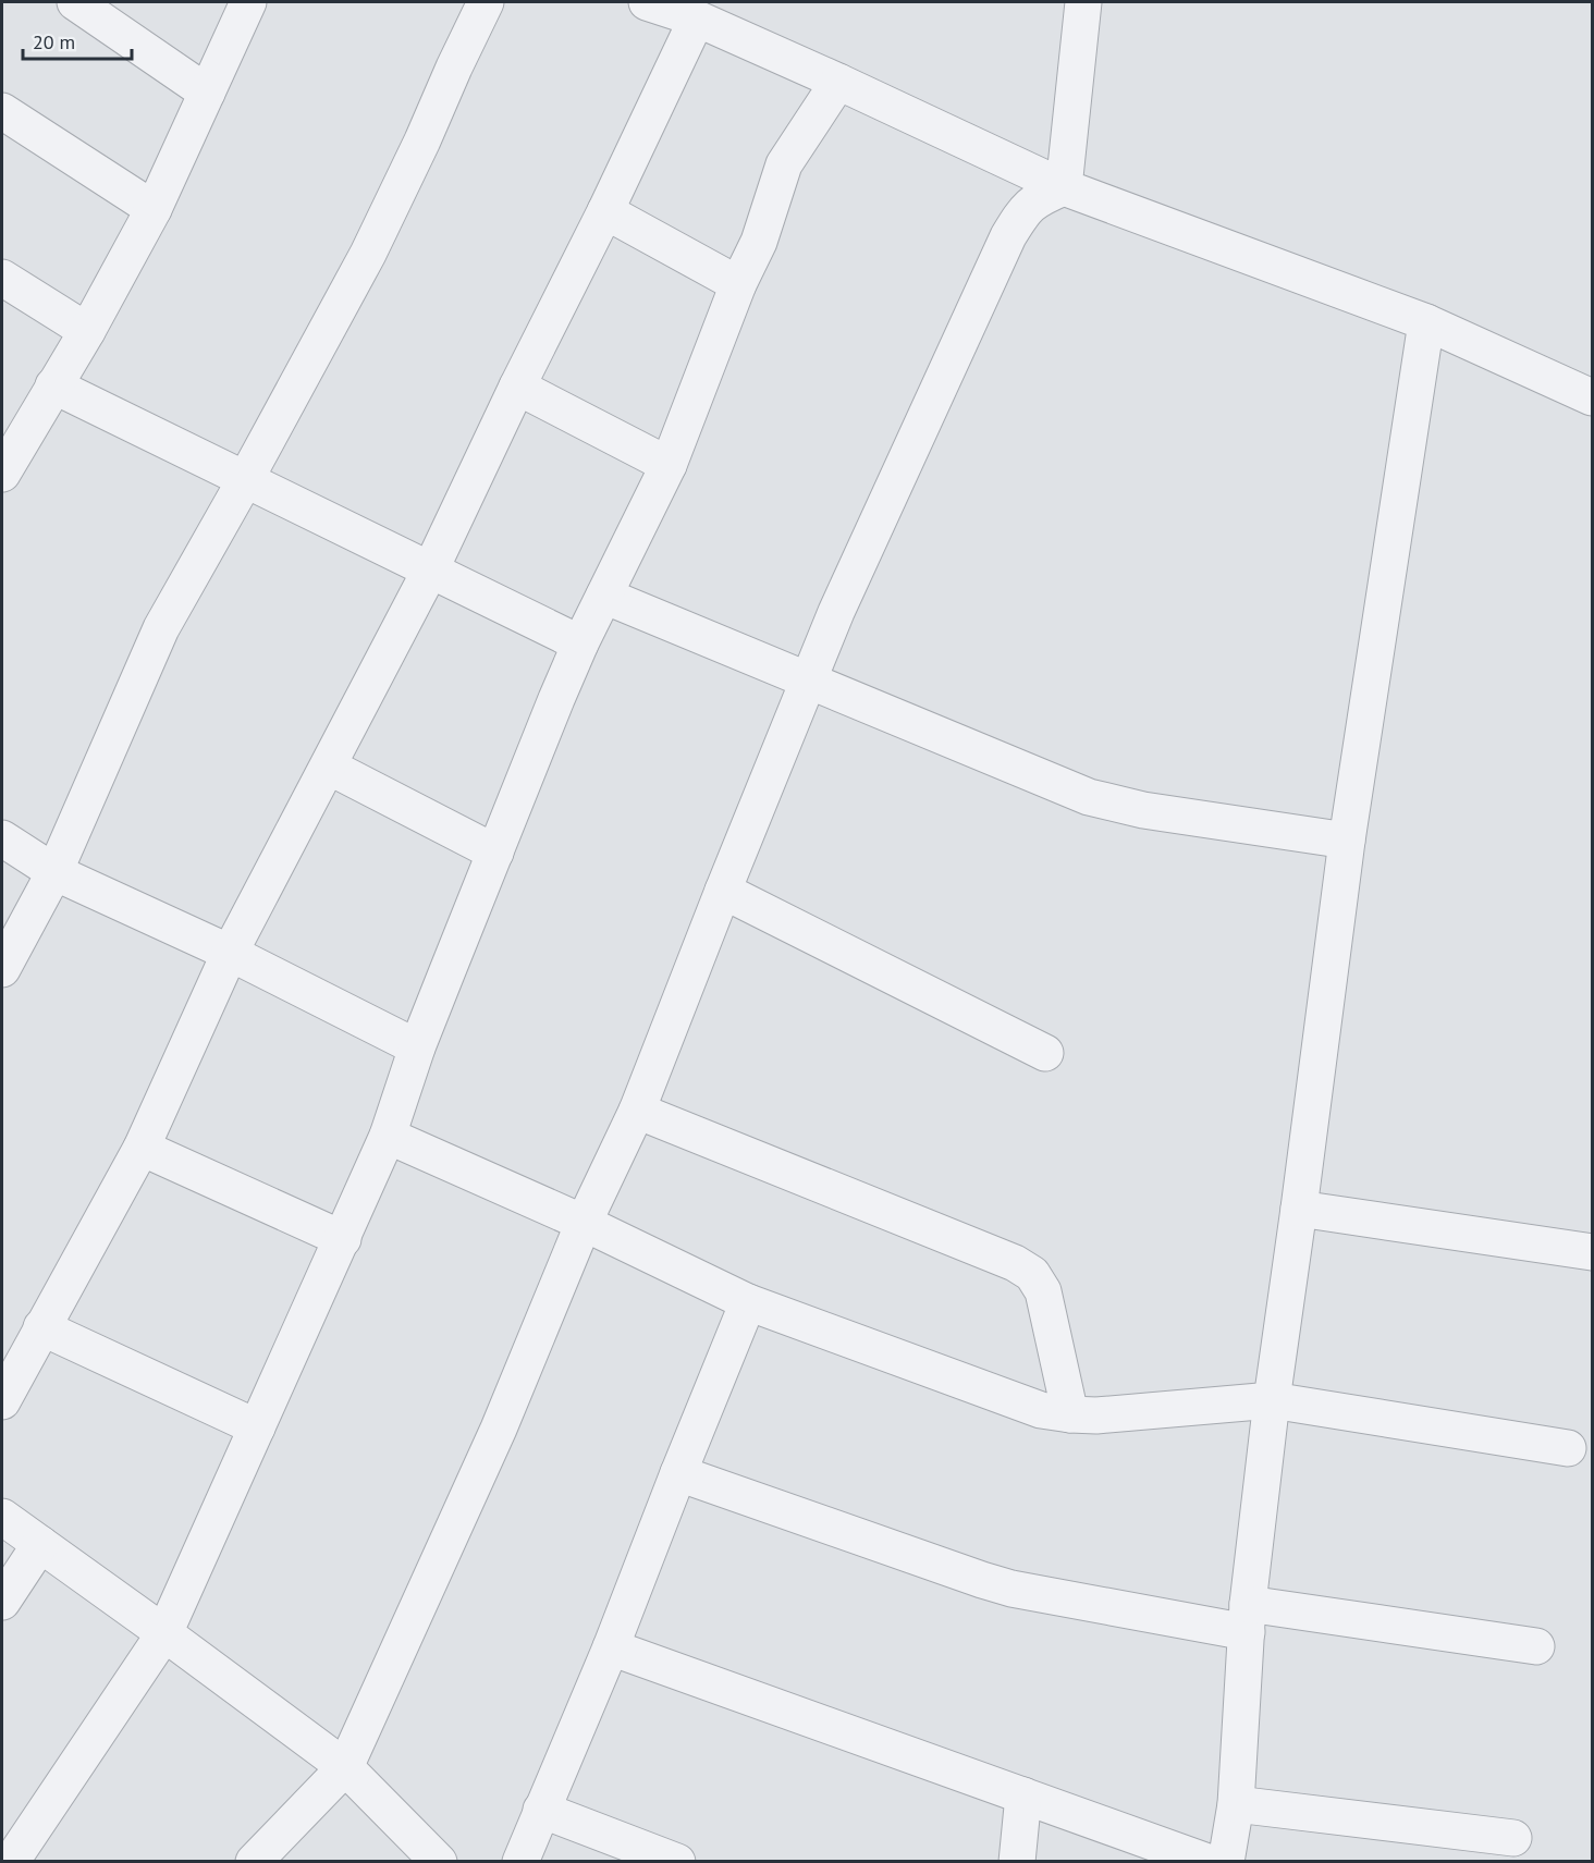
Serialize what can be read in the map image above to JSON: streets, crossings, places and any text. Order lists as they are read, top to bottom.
{
  "scale_bar": "20 m"
}
